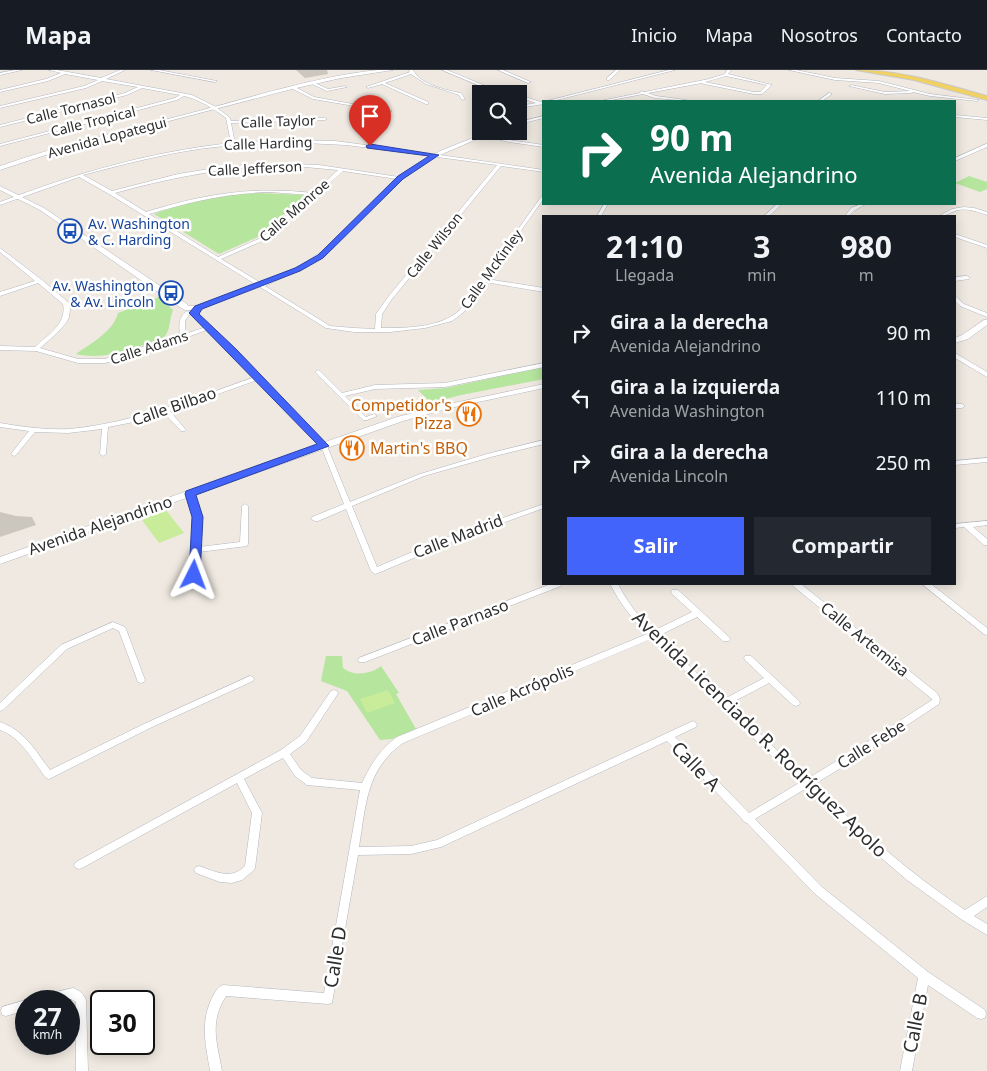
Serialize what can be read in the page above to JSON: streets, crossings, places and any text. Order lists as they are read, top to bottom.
{
  "streets": {
    "street": [
      "Calle Tornasol",
      "Calle Tropical",
      "Calle Taylor",
      "Avenida Lopategui",
      "Calle Harding",
      "Calle Jefferson",
      "Calle Monroe",
      "Calle Wilson",
      "Calle McKinley",
      "Calle Adams",
      "Calle Bilbao",
      "Avenida Alejandrino",
      "Calle Madrid",
      "Calle Parnaso",
      "Calle Artemisa",
      "Calle Acrópolis",
      "Avenida Licenciado R. Rodríguez Apolo",
      "Calle Febe",
      "Calle A",
      "Calle D",
      "Calle B"
    ]
  },
  "crossings": [
    ["Calle Harding", "Calle Wilson"],
    ["Calle Harding", "Calle McKinley"],
    ["Calle Jefferson", "Calle Monroe"],
    ["Calle Jefferson", "Calle McKinley"],
    ["Calle Monroe", "Calle McKinley"],
    ["Calle Wilson", "Calle McKinley"],
    ["Calle Artemisa", "Calle Febe"],
    ["Calle Acrópolis", "Avenida Licenciado R. Rodríguez Apolo"],
    ["Calle Acrópolis", "Calle D"],
    ["Avenida Licenciado R. Rodríguez Apolo", "Calle Febe"],
    ["Calle Febe", "Calle A"],
    ["Calle A", "Calle D"],
    ["Calle A", "Calle B"]
  ],
  "places": {
    "bus stop": ["Av. Washington & C. Harding", "Av. Washington & Av. Lincoln"],
    "restaurant": ["Competidor's Pizza", "Martin's BBQ"]
  },
  "page": {
    "header": "Mapa",
    "nav": [
      "Inicio",
      "Mapa",
      "Nosotros",
      "Contacto"
    ],
    "turn": ["90 m", "Avenida Alejandrino"],
    "eta": [
      "21:10",
      "Llegada",
      "3",
      "min",
      "980",
      "m"
    ],
    "list": [
      {
        "name": "Gira a la derecha",
        "note": "Avenida Alejandrino",
        "value": "90 m"
      },
      {
        "name": "Gira a la izquierda",
        "note": "Avenida Washington",
        "value": "110 m"
      },
      {
        "name": "Gira a la derecha",
        "note": "Avenida Lincoln",
        "value": "250 m"
      }
    ],
    "buttons": ["Salir", "Compartir"],
    "speed": "27 km/h",
    "limit": "30"
  }
}
